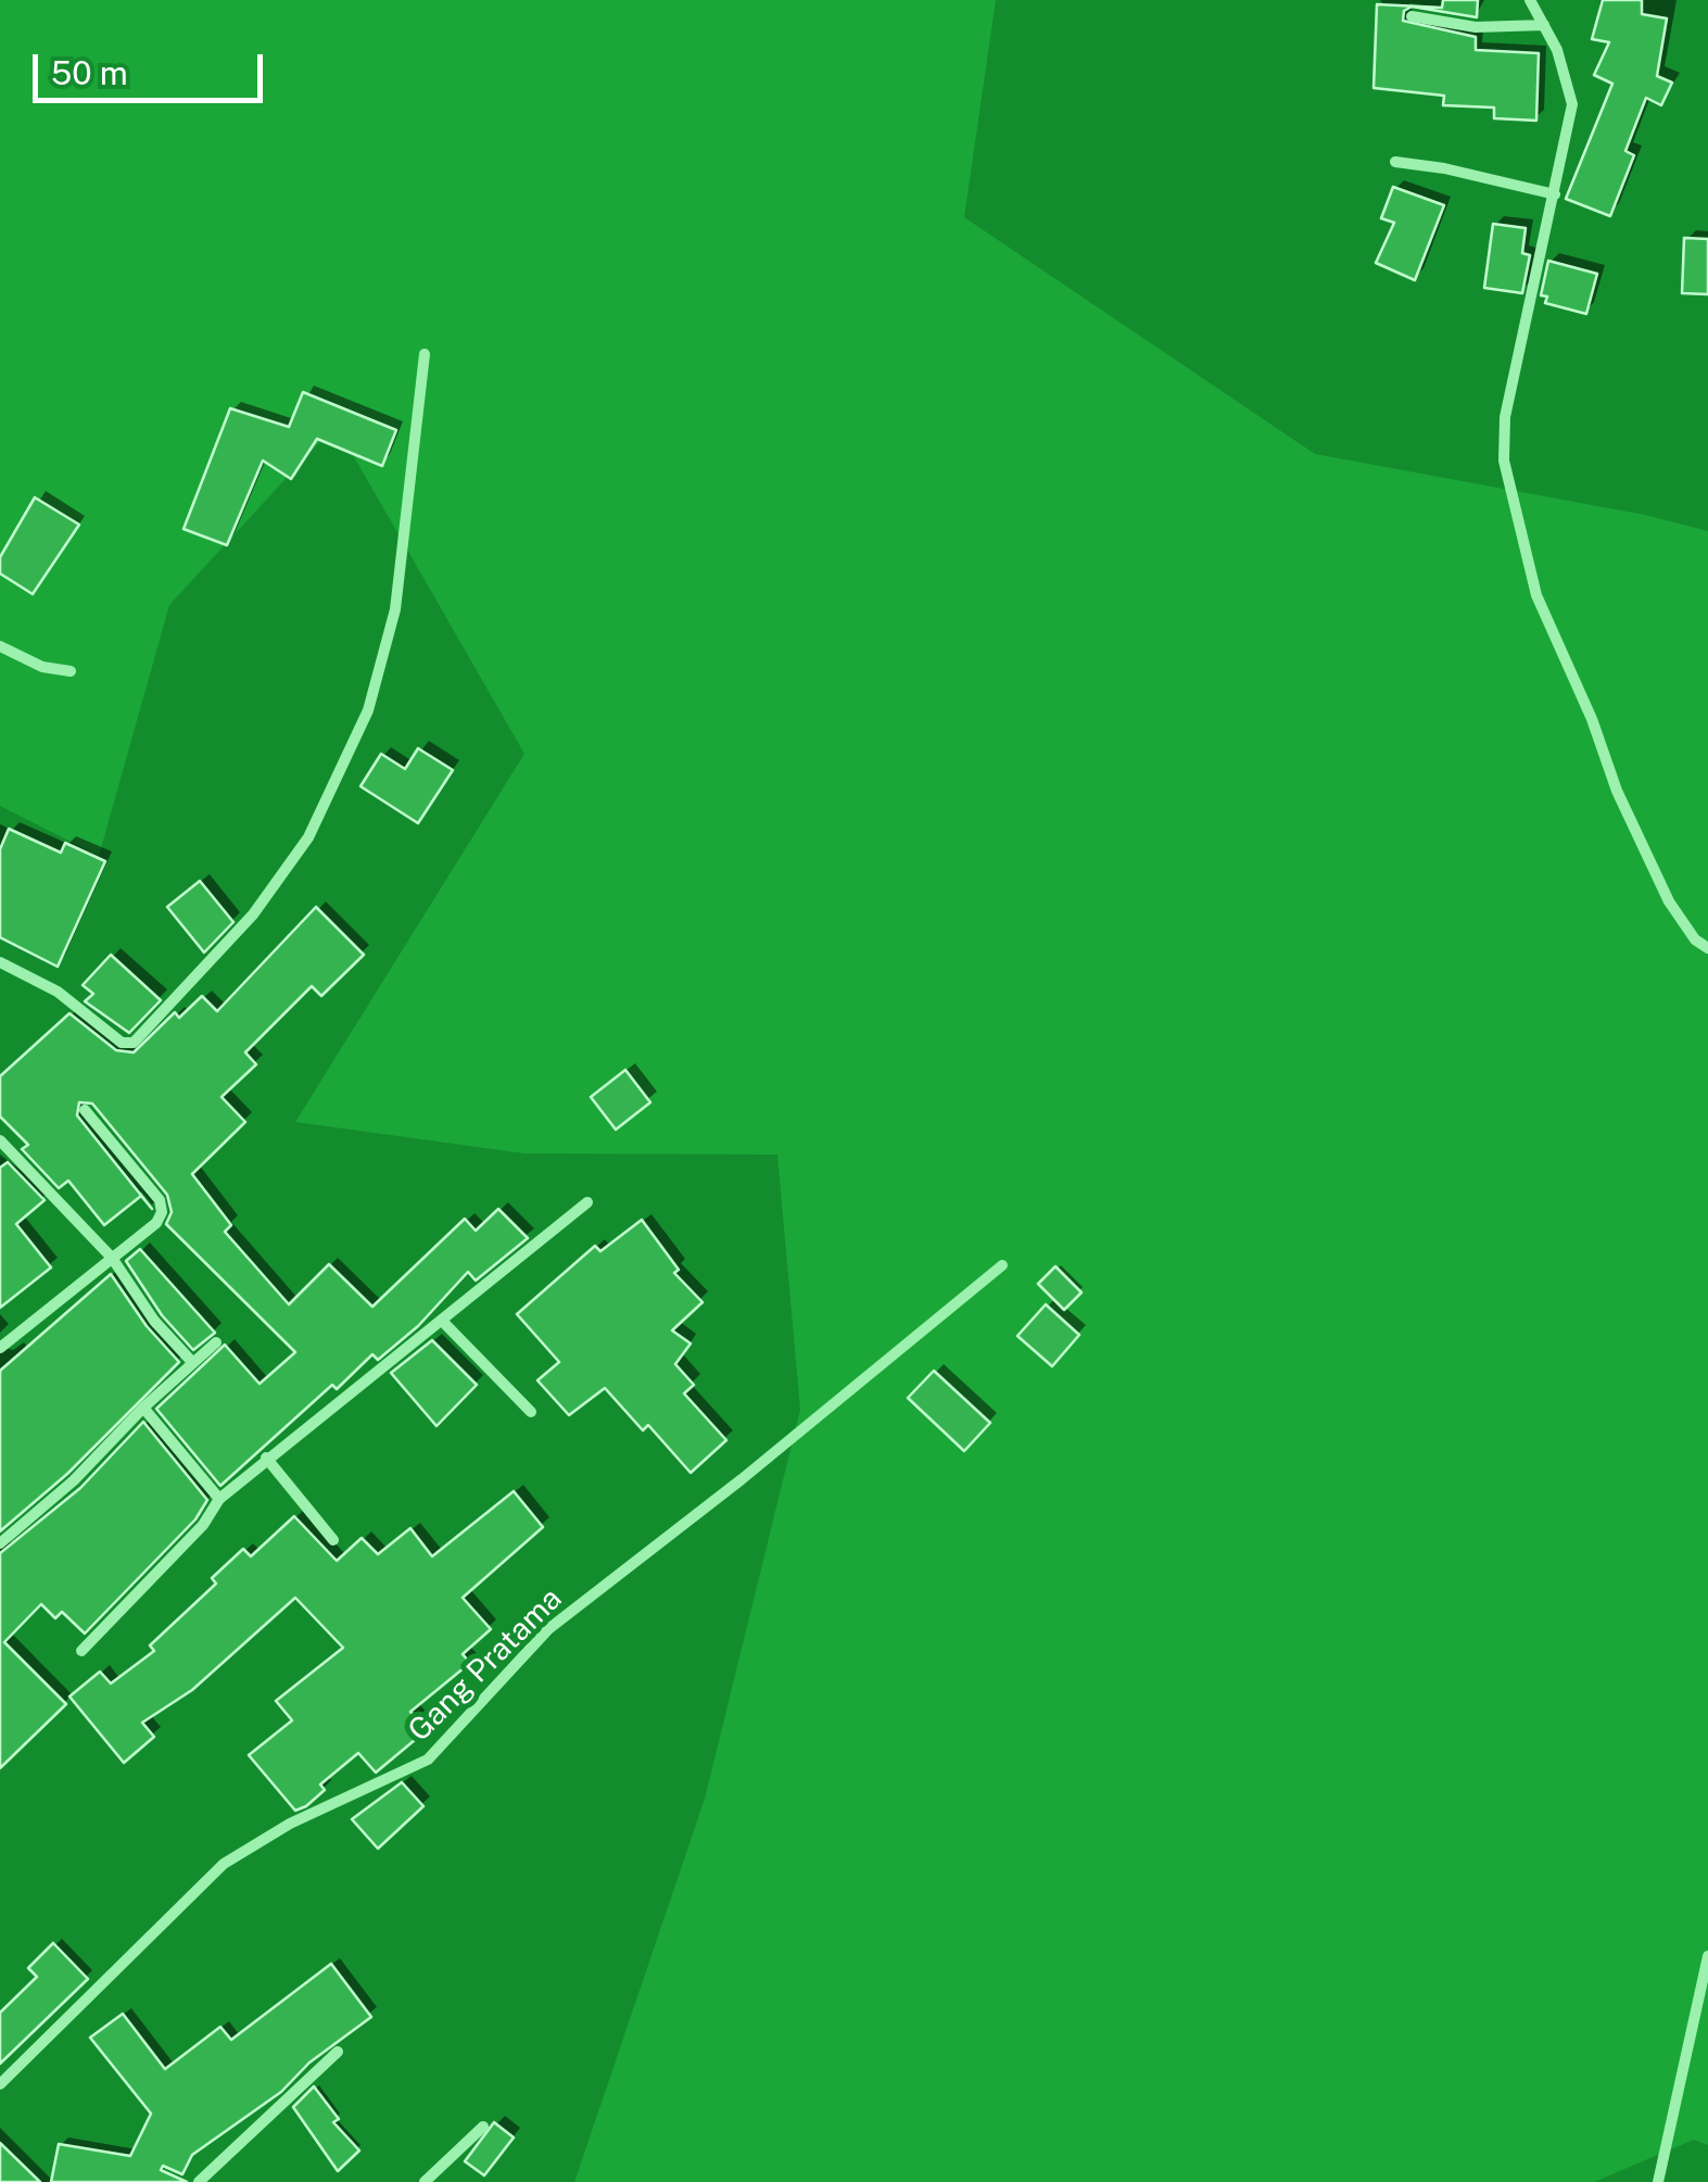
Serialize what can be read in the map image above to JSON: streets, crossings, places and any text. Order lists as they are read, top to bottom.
{
  "streets": {
    "street": ["Gang Pratama"]
  },
  "scale_bar": "50 m"
}
